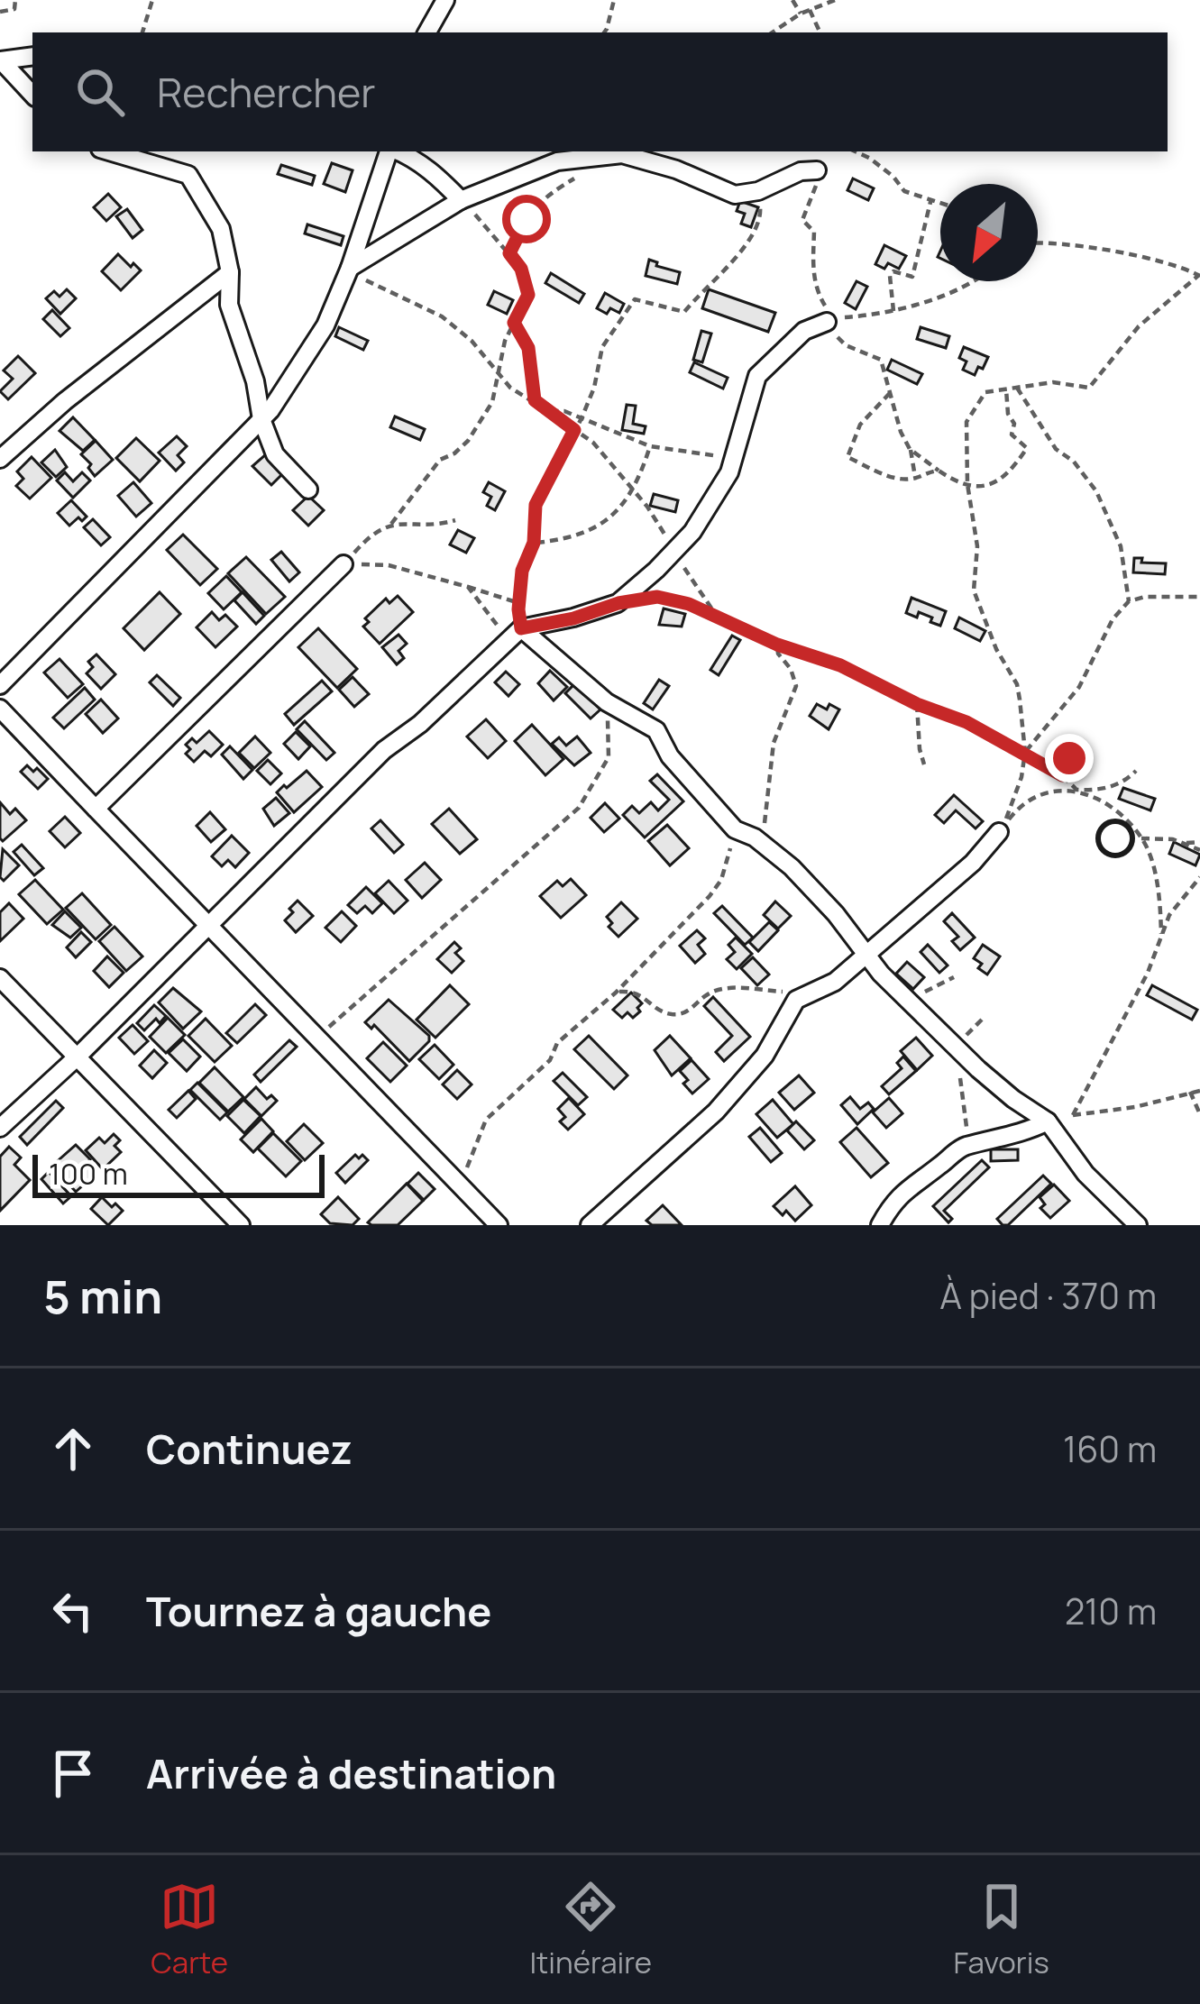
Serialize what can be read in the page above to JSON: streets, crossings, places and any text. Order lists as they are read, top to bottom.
{
  "scale_bar": "100 m",
  "north": "bottom left",
  "page": {
    "search": "Rechercher",
    "scale": "100 m",
    "heading": ["5 min", "À pied · 370 m"],
    "list": [
      ["Continuez", "160 m"],
      ["Tournez à gauche", "210 m"],
      "Arrivée à destination"
    ],
    "nav": ["Carte", "Itinéraire", "Favoris"]
  }
}
